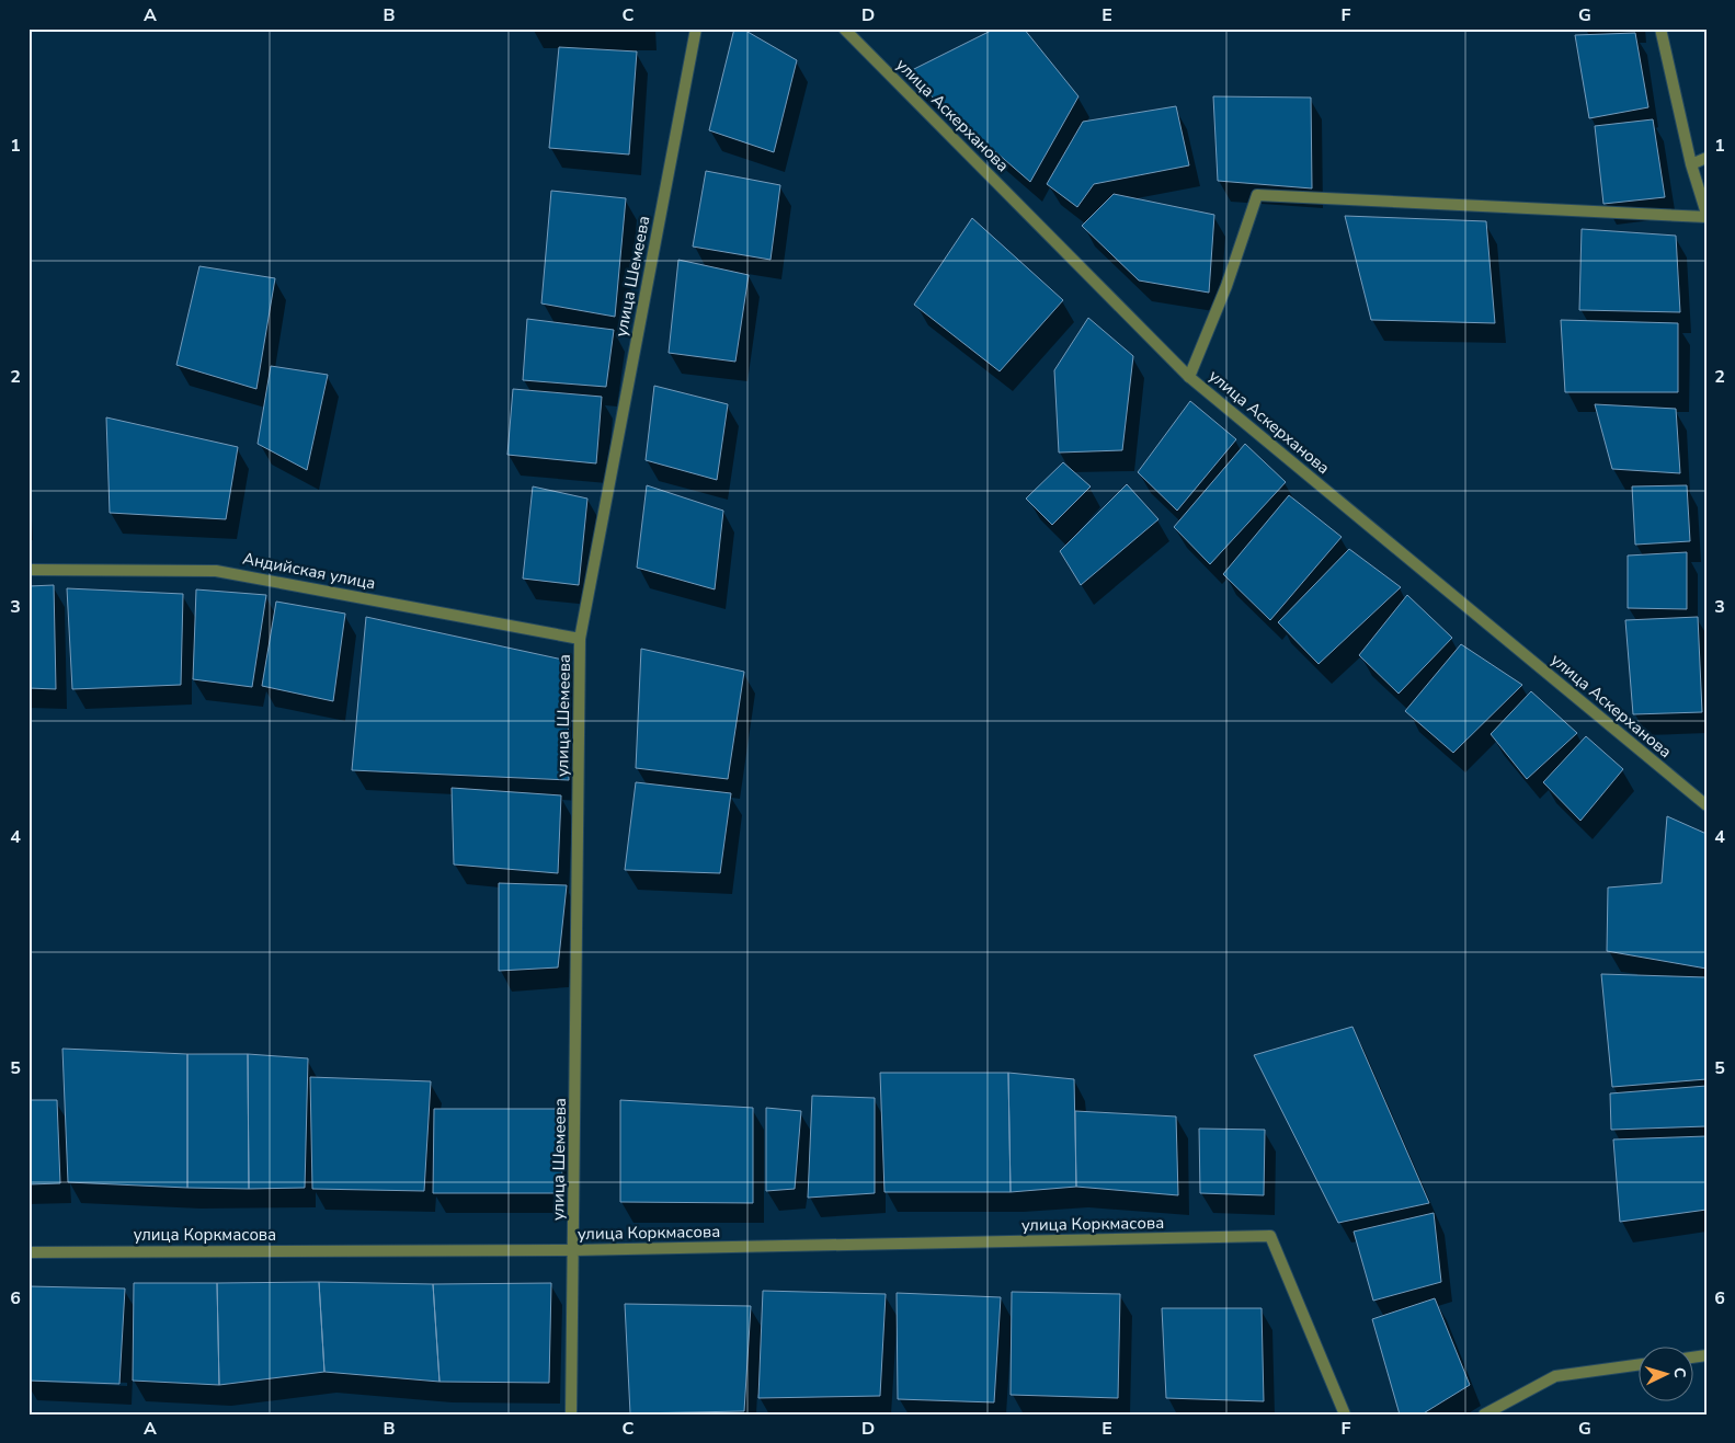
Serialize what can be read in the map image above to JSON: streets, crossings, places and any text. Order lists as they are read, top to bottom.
{
  "streets": {
    "street": [
      "улица Аскерханова",
      "улица Шемеева",
      "Андийская улица",
      "улица Коркмасова"
    ]
  },
  "crossings": [
    ["улица Шемеева", "Андийская улица"],
    ["улица Шемеева", "улица Коркмасова"]
  ],
  "north": "right",
  "grid": {
    "columns": [
      "A",
      "B",
      "C",
      "D",
      "E",
      "F",
      "G"
    ],
    "rows": [
      "1",
      "2",
      "3",
      "4",
      "5",
      "6"
    ]
  }
}
